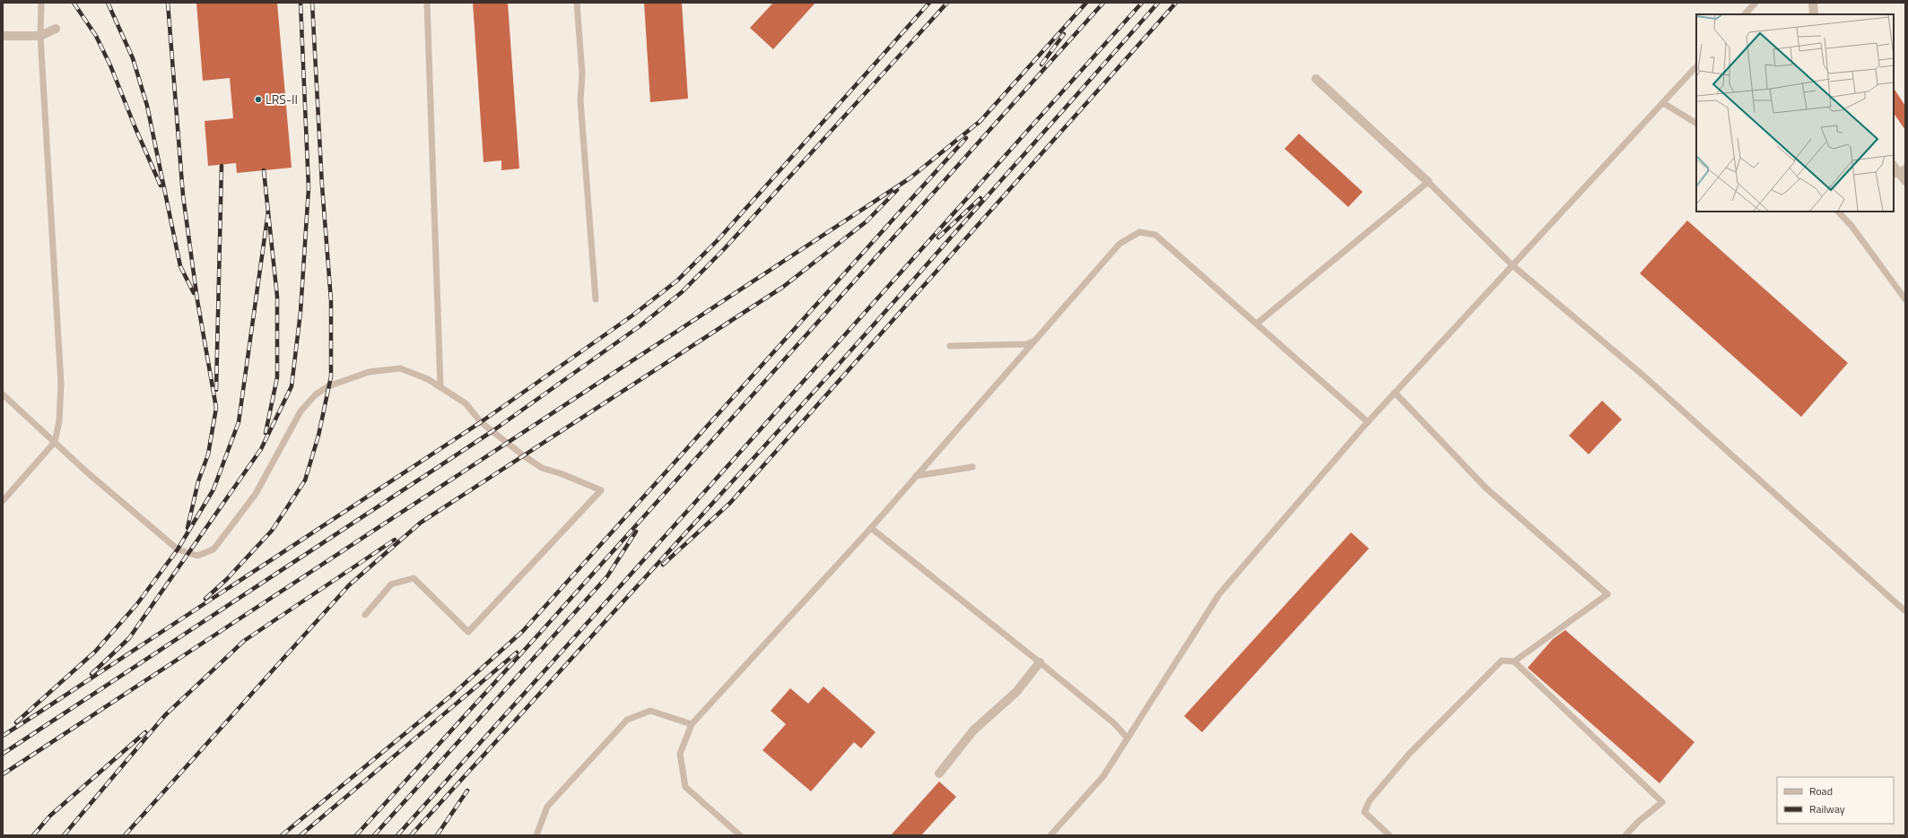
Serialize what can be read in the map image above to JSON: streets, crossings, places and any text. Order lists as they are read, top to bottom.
{
  "places": ["LRS-II"],
  "legend": ["Road", "Railway"]
}
